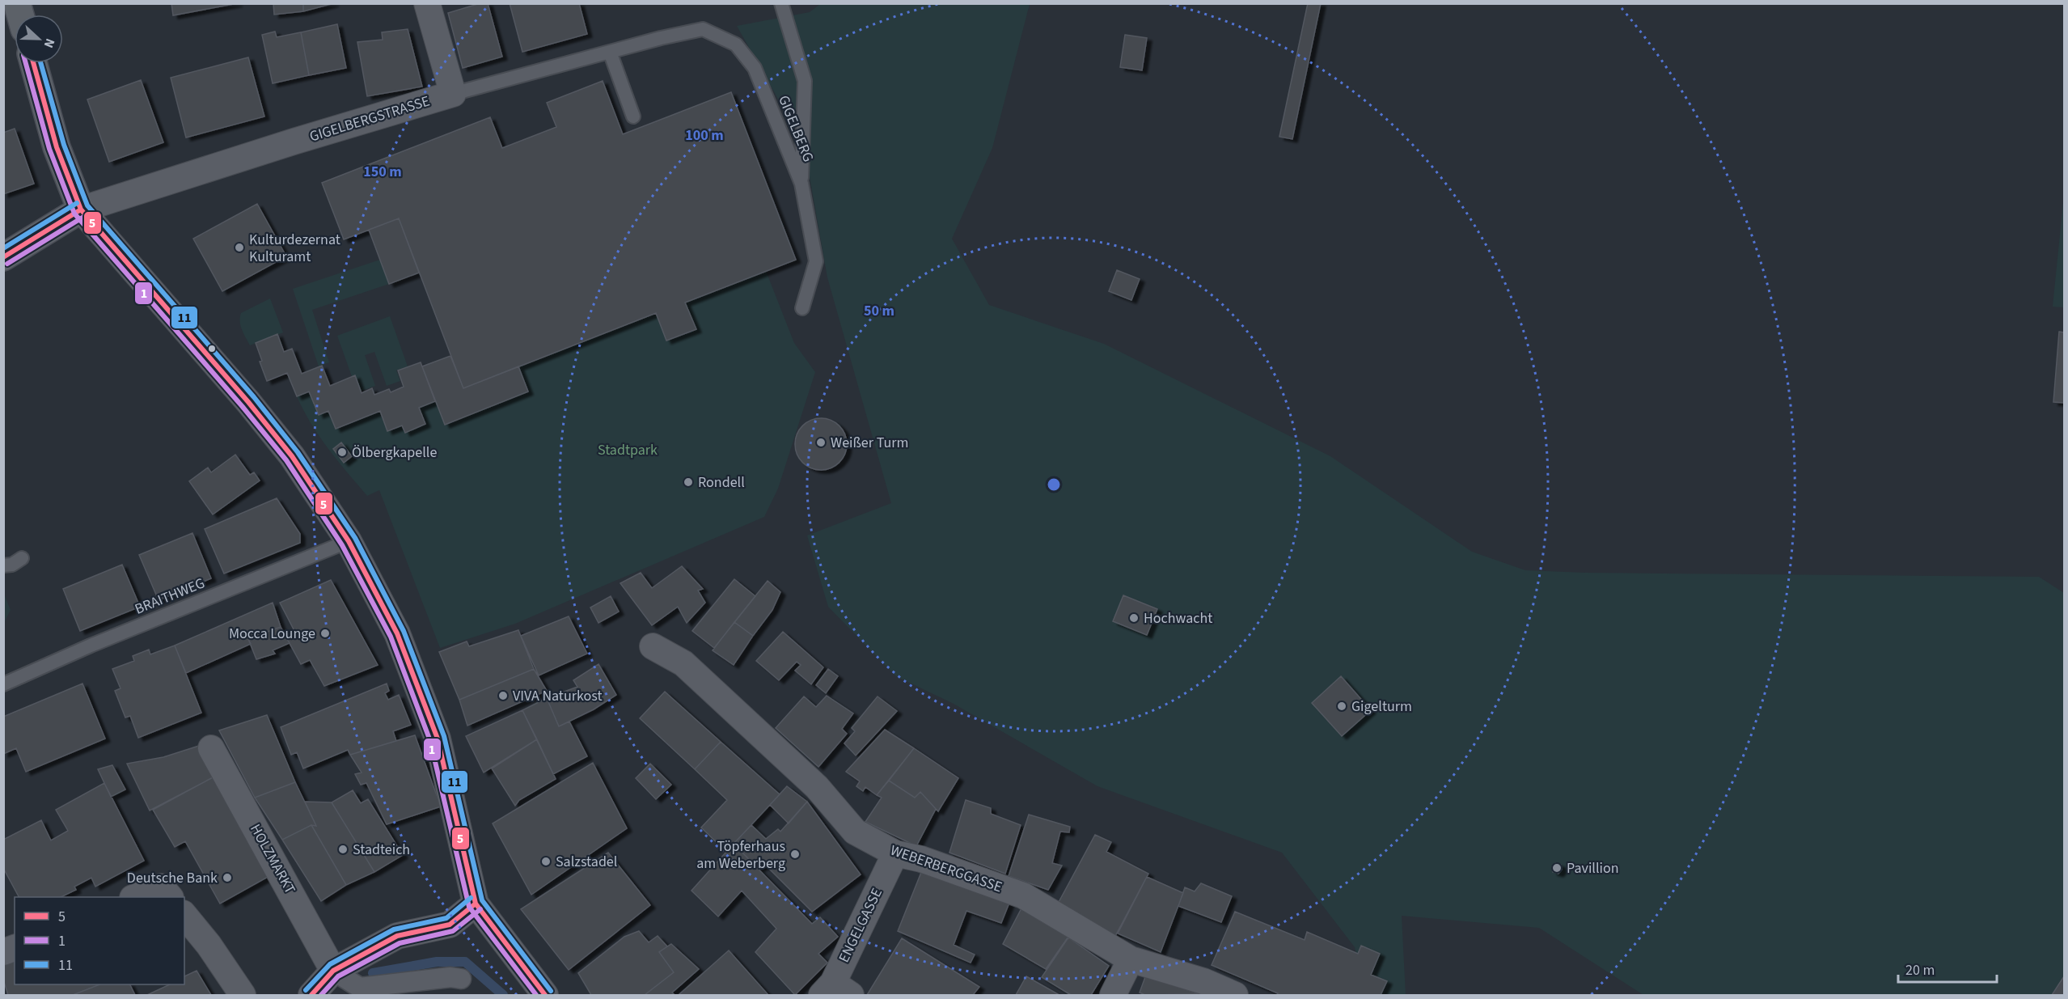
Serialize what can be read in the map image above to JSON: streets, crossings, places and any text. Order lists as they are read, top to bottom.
{
  "streets": {
    "street": [
      "GIGELBERGSTRASSE",
      "HOLZMARKT",
      "WEBERBERGGASSE",
      "ENGELGASSE"
    ],
    "lane": ["GIGELBERG", "BRAITHWEG"]
  },
  "crossings": [
    ["GIGELBERGSTRASSE", "GIGELBERG"],
    ["WEBERBERGGASSE", "ENGELGASSE"]
  ],
  "parks": ["Stadtpark"],
  "places": [
    "Kulturdezernat Kulturamt",
    "Weißer Turm",
    "Ölbergkapelle",
    "Rondell",
    "Hochwacht",
    "Mocca Lounge",
    "VIVA Naturkost",
    "Gigelturm",
    "Stadteich",
    "Töpferhaus am Weberberg",
    "Salzstadel",
    "Pavillion",
    "Deutsche Bank"
  ],
  "lines": ["transit line 5", "transit line 1", "transit line 11"],
  "legend": ["5", "1", "11"],
  "scale_bar": "20 m",
  "north": "right",
  "rings": ["100 m", "150 m", "50 m"]
}
